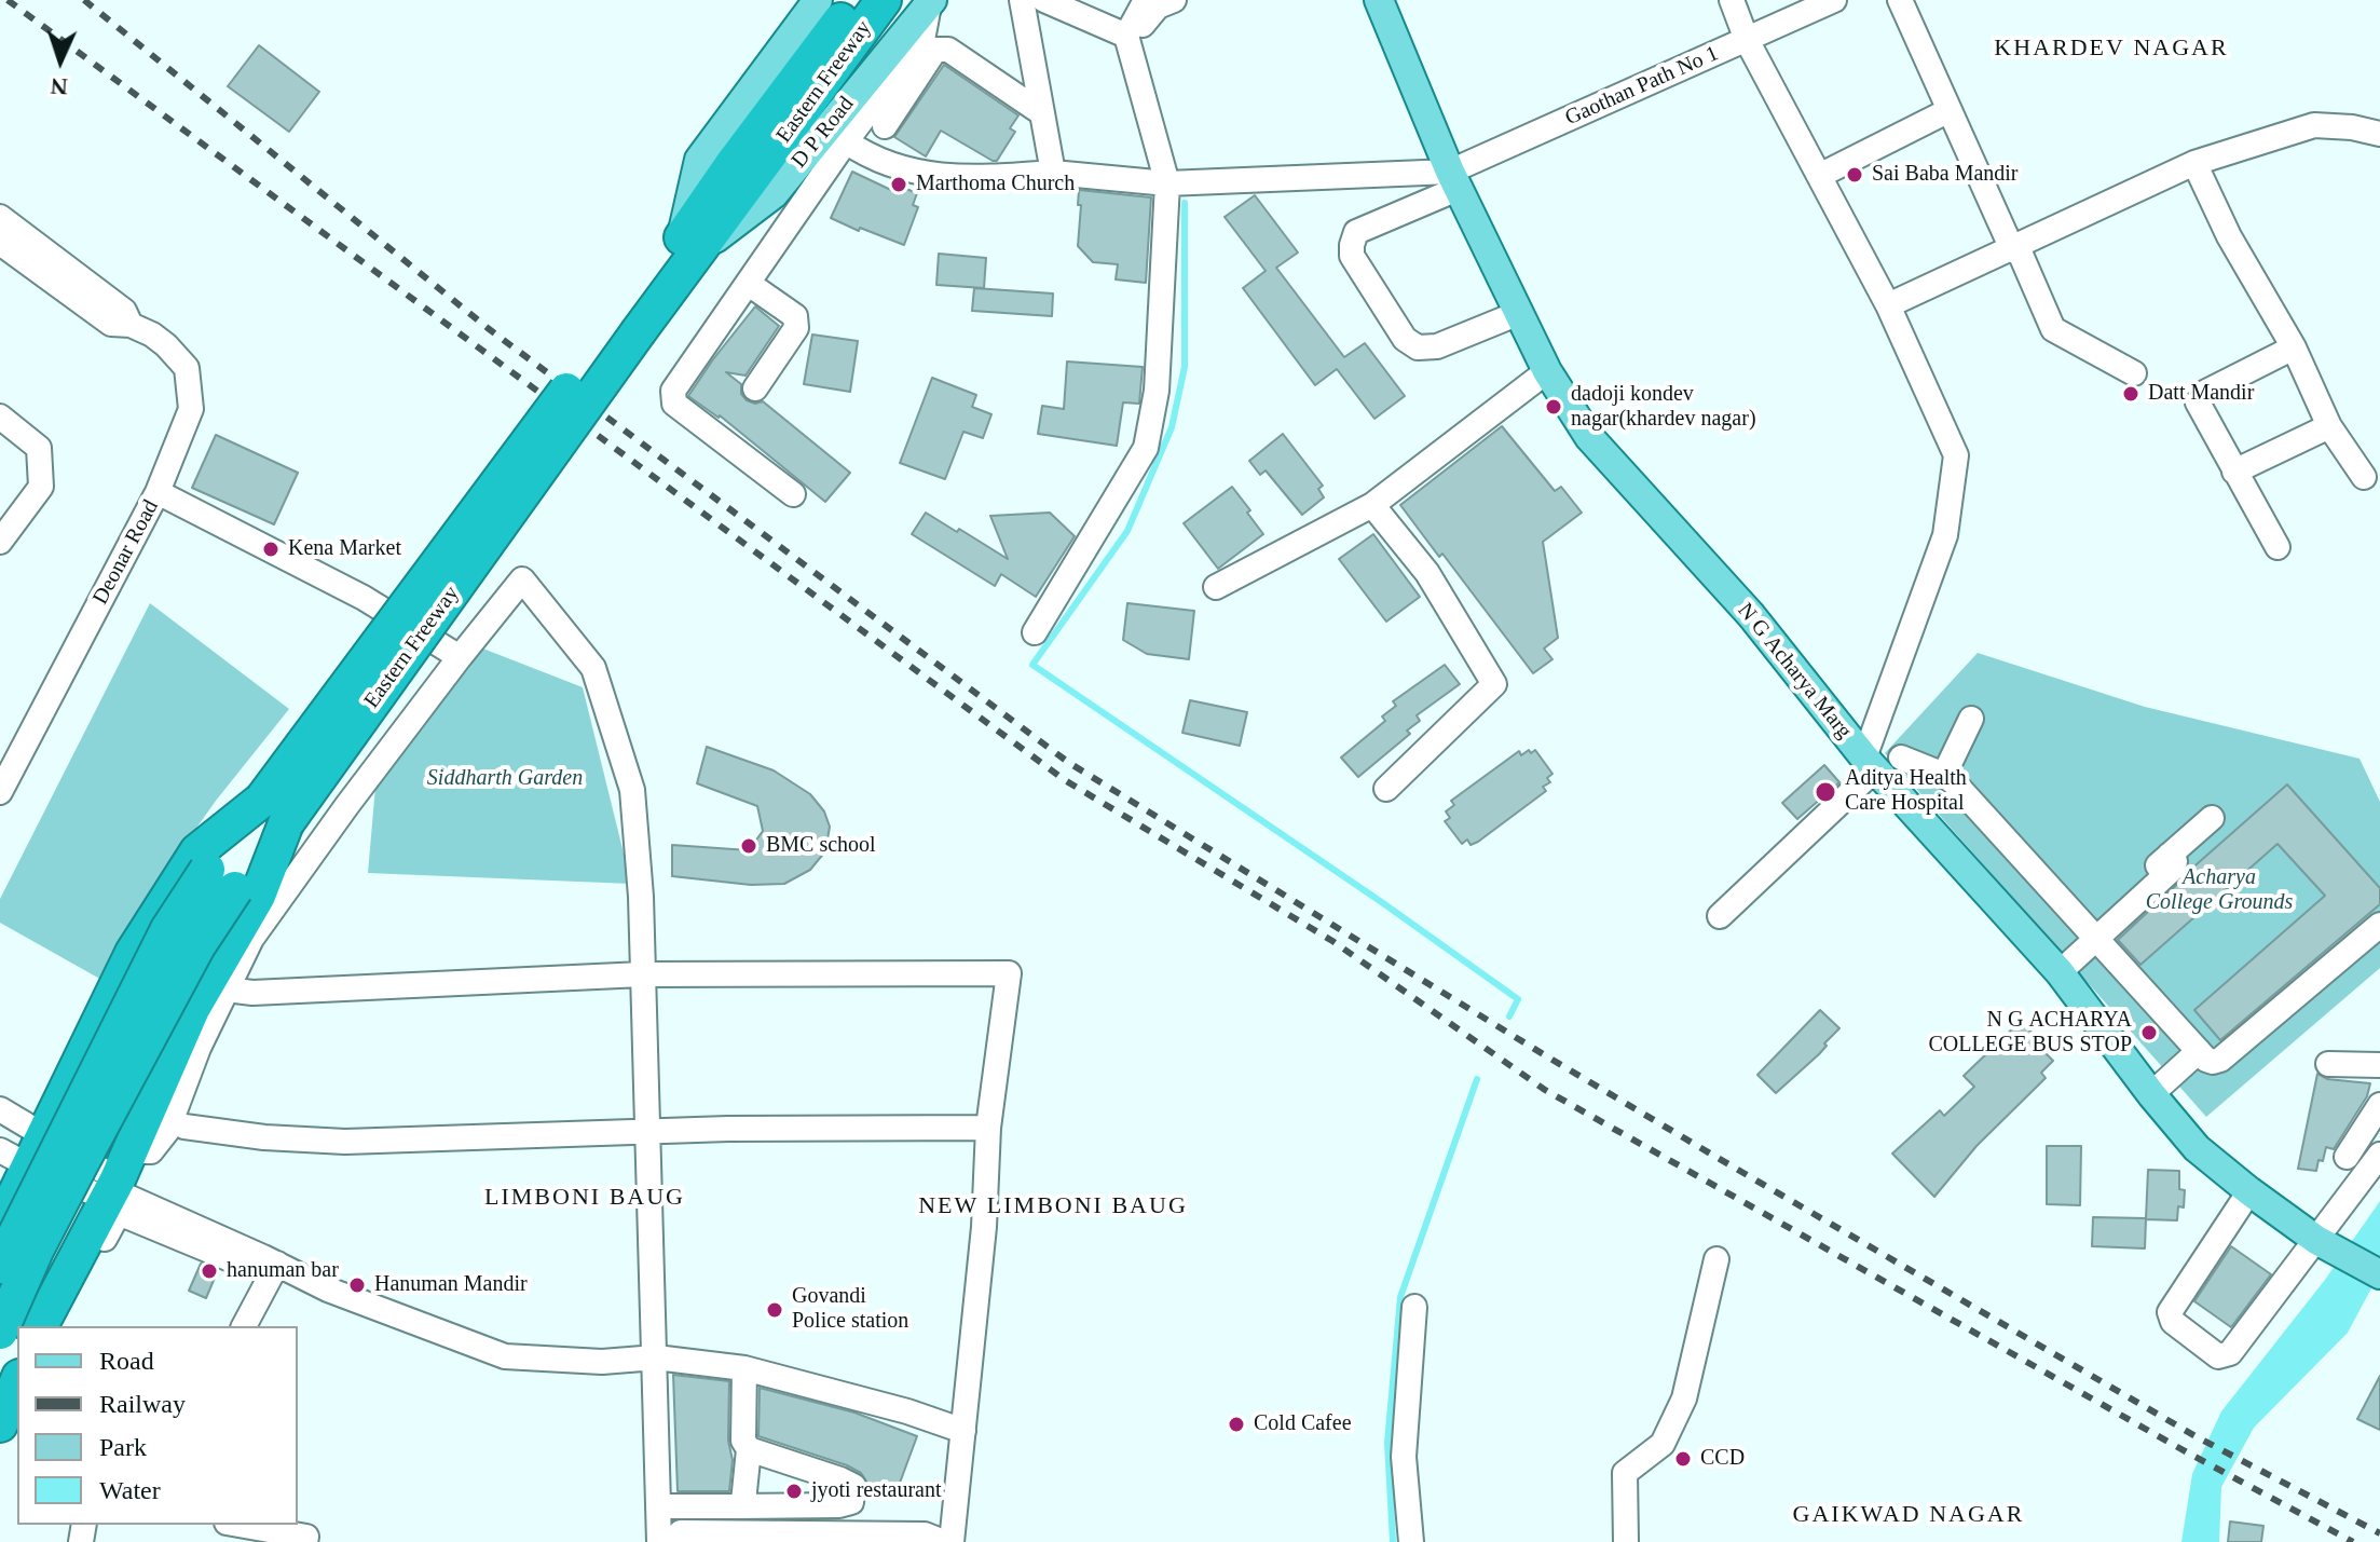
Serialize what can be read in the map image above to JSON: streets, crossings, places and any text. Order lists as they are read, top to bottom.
{
  "streets": {
    "highway": ["Eastern Freeway"],
    "main road": ["D P Road", "N G Acharya Marg"],
    "street": ["Gaothan Path No 1", "Deonar Road"]
  },
  "crossings": [
    ["Eastern Freeway", "D P Road"],
    ["Gaothan Path No 1", "N G Acharya Marg"]
  ],
  "districts": [
    "KHARDEV NAGAR",
    "LIMBONI BAUG",
    "NEW LIMBONI BAUG",
    "GAIKWAD NAGAR"
  ],
  "parks": ["Siddharth Garden", "Acharya College Grounds"],
  "places": [
    "Sai Baba Mandir",
    "Marthoma Church",
    "Datt Mandir",
    "dadoji kondev nagar(khardev nagar)",
    "Kena Market",
    "Aditya Health Care Hospital",
    "BMC school",
    "N G ACHARYA COLLEGE BUS STOP",
    "hanuman bar",
    "Hanuman Mandir",
    "Govandi Police station",
    "Cold Cafee",
    "CCD",
    "jyoti restaurant"
  ],
  "legend": [
    "Road",
    "Railway",
    "Park",
    "Water"
  ],
  "north": "bottom"
}
